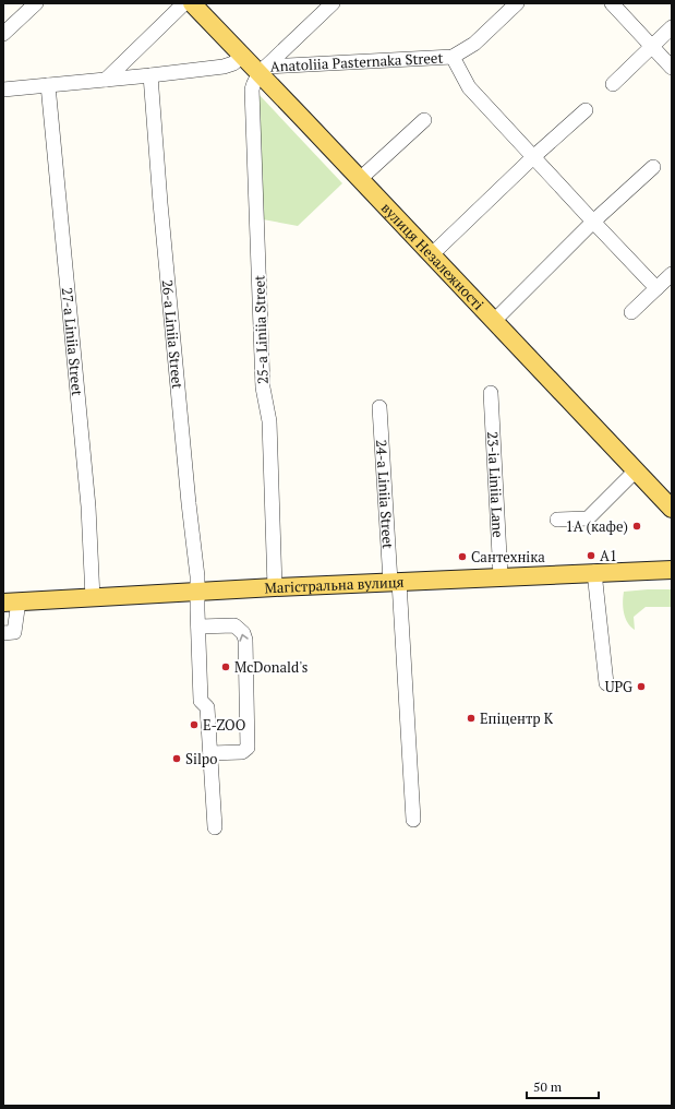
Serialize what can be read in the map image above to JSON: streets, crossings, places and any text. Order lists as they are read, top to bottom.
{
  "streets": {
    "main road": ["вулиця Незалежності", "Магістральна вулиця"],
    "street": [
      "Anatoliia Pasternaka Street",
      "25-a Liniia Street",
      "26-a Liniia Street",
      "27-a Liniia Street",
      "23-ia Liniia Lane",
      "24-a Liniia Street"
    ]
  },
  "crossings": [
    ["Anatoliia Pasternaka Street", "вулиця Незалежності"],
    ["Anatoliia Pasternaka Street", "25-a Liniia Street"],
    ["вулиця Незалежності", "25-a Liniia Street"],
    ["25-a Liniia Street", "Магістральна вулиця"],
    ["26-a Liniia Street", "Магістральна вулиця"],
    ["27-a Liniia Street", "Магістральна вулиця"],
    ["23-ia Liniia Lane", "Магістральна вулиця"],
    ["24-a Liniia Street", "Магістральна вулиця"]
  ],
  "places": [
    "1А (кафе)",
    "А1",
    "Сантехніка",
    "McDonald's",
    "UPG",
    "Епіцентр К",
    "E-ZOO",
    "Silpo"
  ],
  "scale_bar": "50 m"
}
